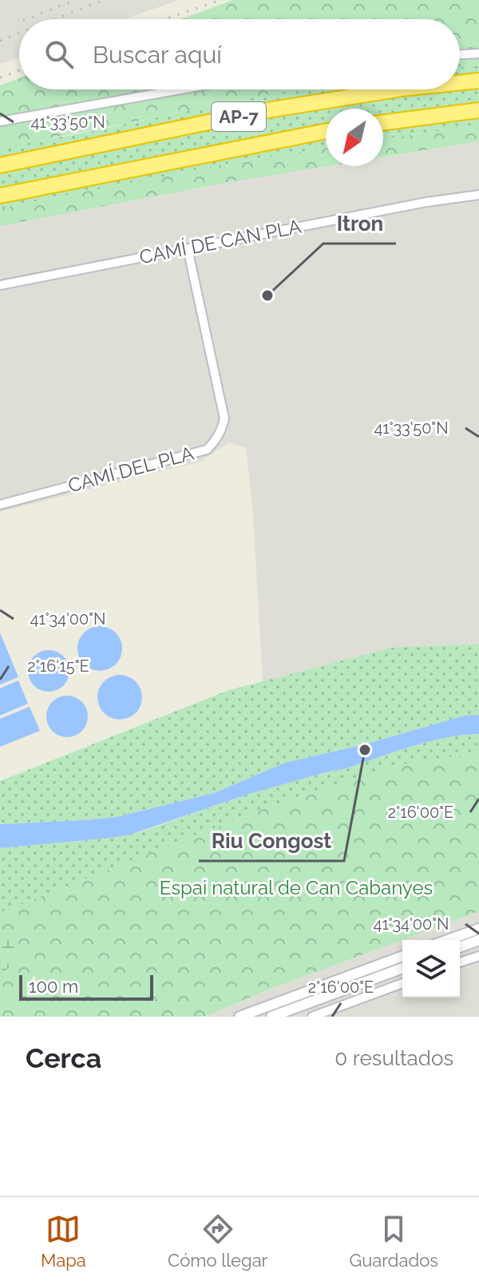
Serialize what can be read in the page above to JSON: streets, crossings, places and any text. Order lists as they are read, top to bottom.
{
  "streets": {
    "highway": ["AP-7"],
    "street": ["CAMÍ DE CAN PLA", "CAMÍ DEL PLA"]
  },
  "crossings": [
    ["CAMÍ DE CAN PLA", "CAMÍ DEL PLA"]
  ],
  "parks": ["Espai natural de Can Cabanyes"],
  "places": ["Itron", "Riu Congost"],
  "scale_bar": "100 m",
  "north": "bottom left",
  "page": {
    "search": "Buscar aquí",
    "scale": "100 m",
    "heading": ["Cerca", "0 resultados"],
    "nav": ["Mapa", "Cómo llegar", "Guardados"]
  },
  "coordinates": [
    "41°33'50\"N",
    "41°34'00\"N",
    "2°16'15\"E",
    "2°16'00\"E"
  ]
}
